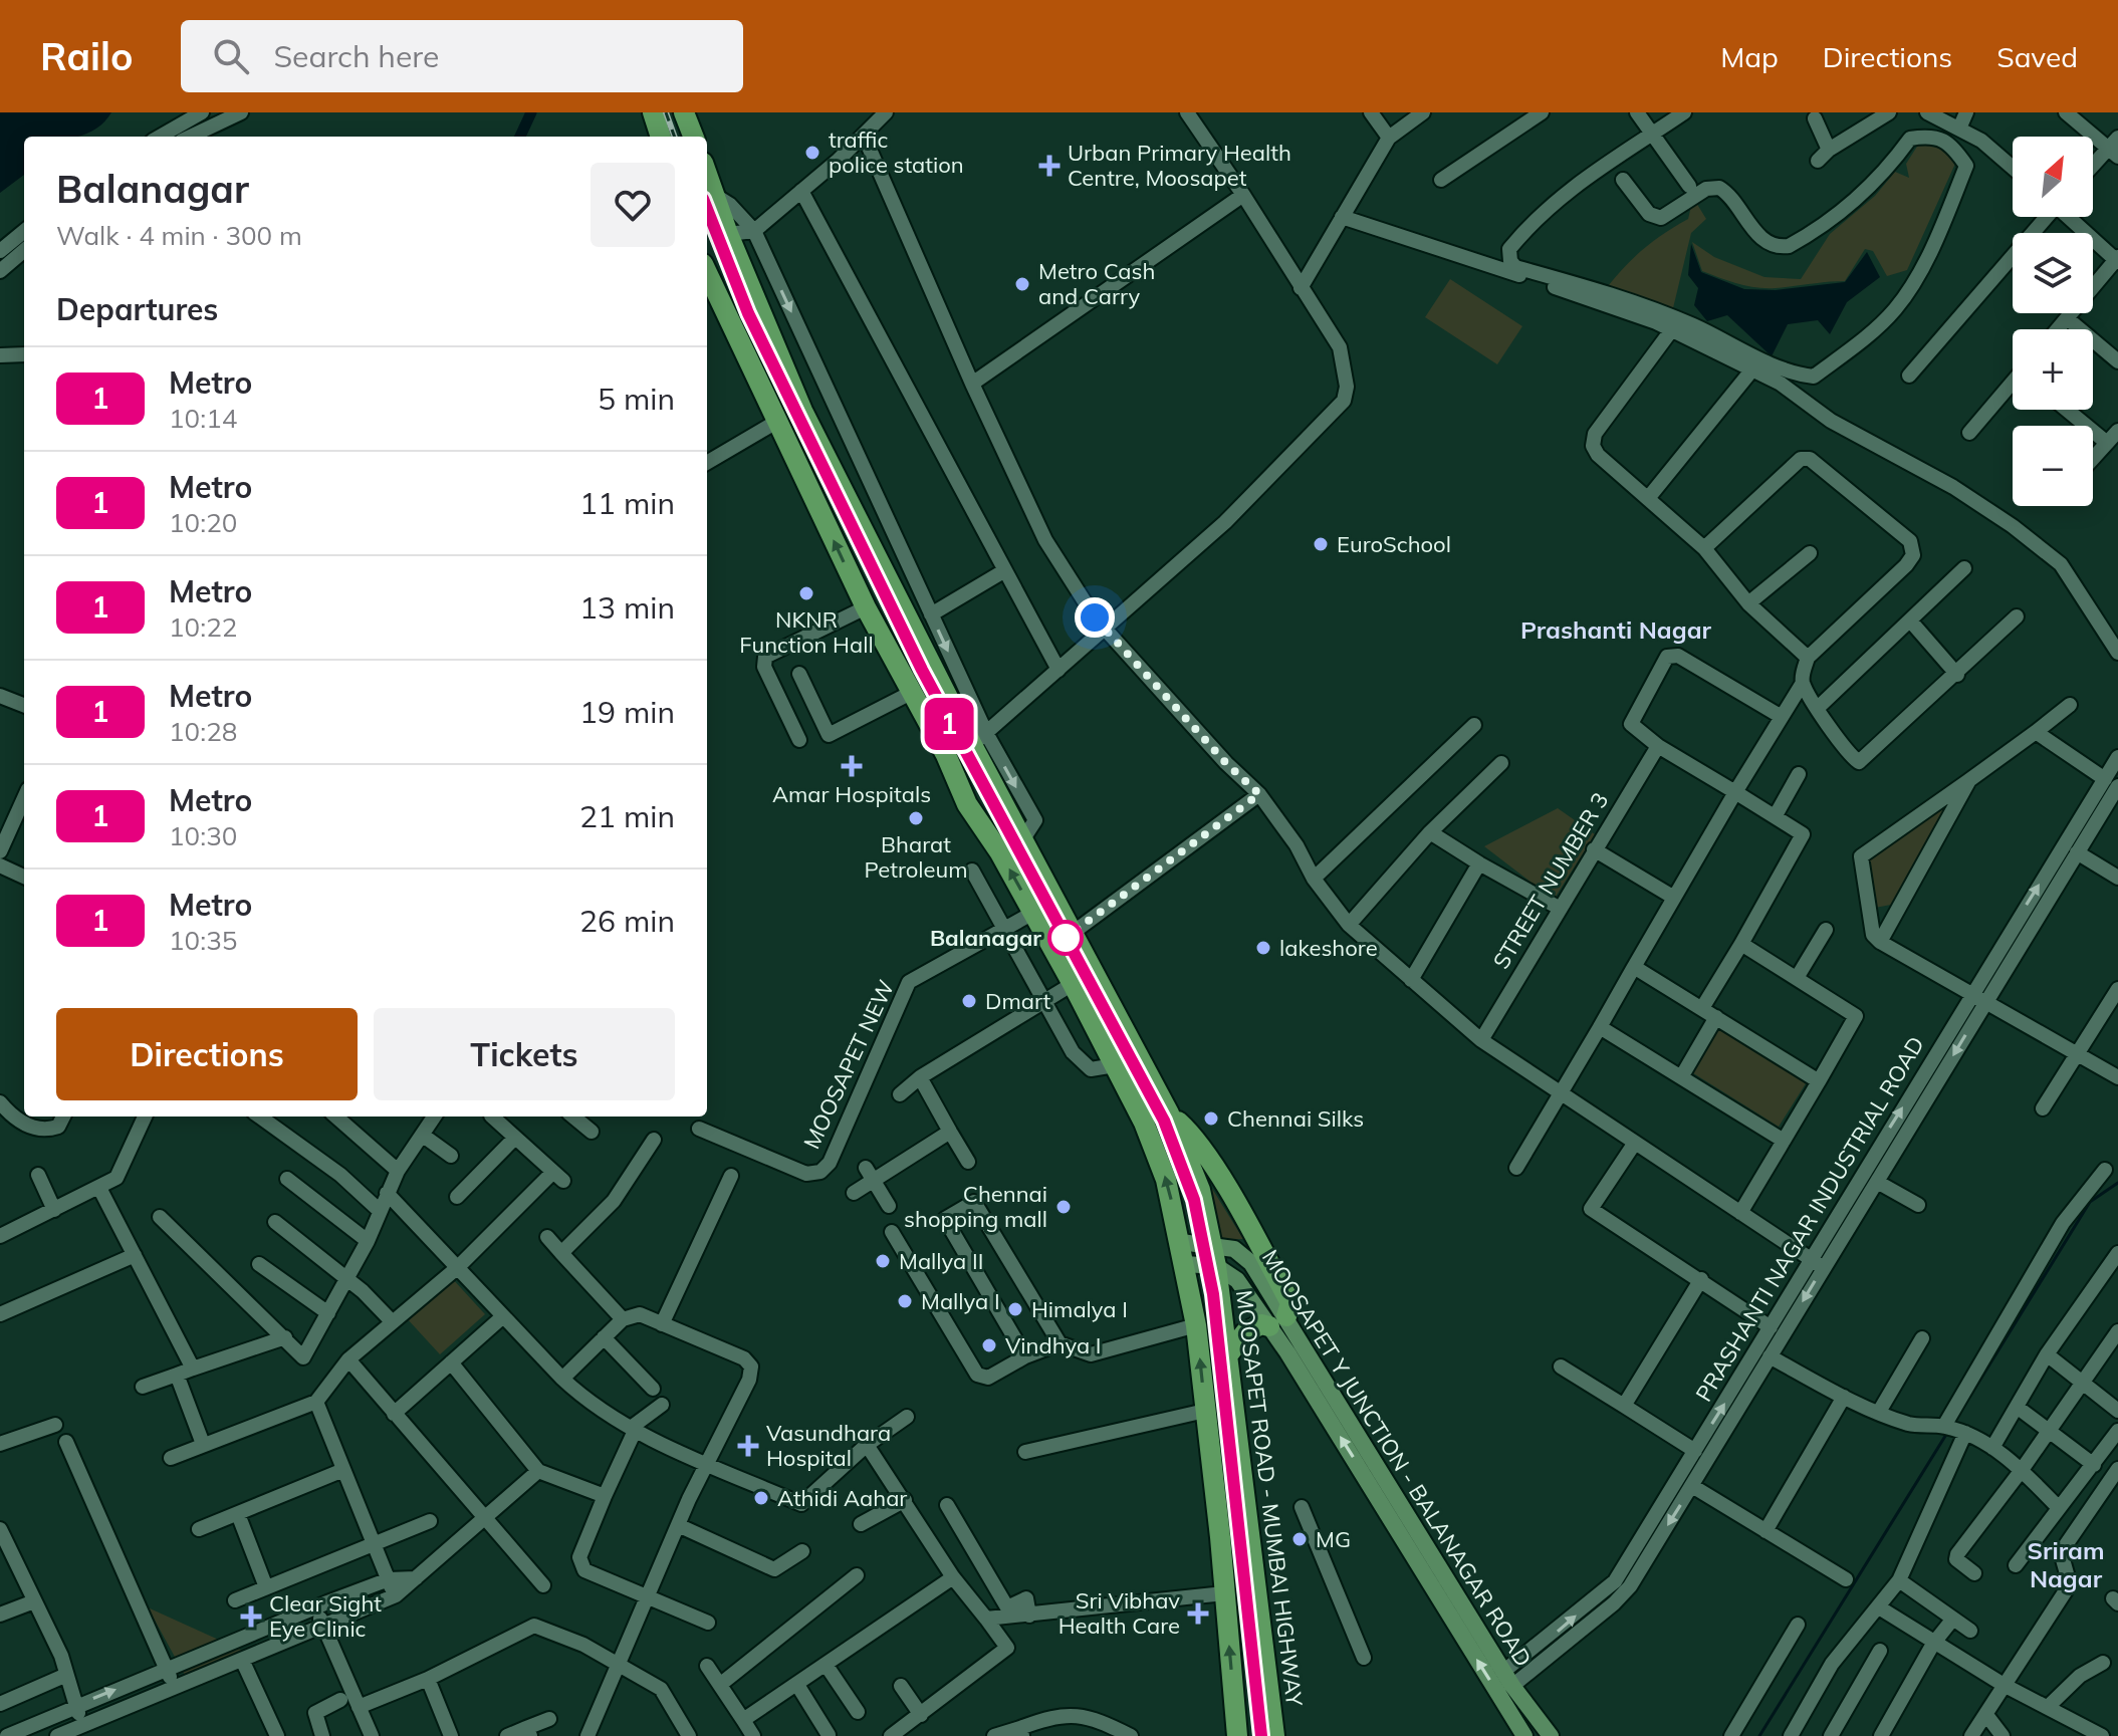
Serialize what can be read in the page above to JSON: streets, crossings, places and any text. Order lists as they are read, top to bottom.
{
  "streets": {
    "highway": ["MOOSAPET ROAD - MUMBAI HIGHWAY"],
    "main road": ["MOOSAPET Y JUNCTION - BALANAGAR ROAD"],
    "street": ["STREET NUMBER 3", "MOOSAPET NEW", "PRASHANTI NAGAR INDUSTRIAL ROAD"]
  },
  "crossings": [
    ["PRASHANTI NAGAR INDUSTRIAL ROAD", "MOOSAPET Y JUNCTION - BALANAGAR ROAD"],
    ["MOOSAPET Y JUNCTION - BALANAGAR ROAD", "MOOSAPET ROAD - MUMBAI HIGHWAY"]
  ],
  "districts": ["Prashanti Nagar", "Sriram Nagar"],
  "places": {
    "other": [
      "traffic police station",
      "Metro Cash and Carry",
      "EuroSchool",
      "NKNR Function Hall",
      "Bharat Petroleum",
      "Balanagar",
      "lakeshore",
      "Dmart",
      "Chennai Silks",
      "Chennai shopping mall",
      "Mallya II",
      "Mallya I",
      "Himalya I",
      "Vindhya I",
      "Athidi Aahar",
      "MG"
    ],
    "health": [
      "Urban Primary Health Centre, Moosapet",
      "Amar Hospitals",
      "Vasundhara Hospital",
      "Sri Vibhav Health Care",
      "Clear Sight Eye Clinic"
    ]
  },
  "lines": ["metro line 1"],
  "north": "top right",
  "page": {
    "header": "Railo",
    "search": "Search here",
    "nav": ["Map", "Directions", "Saved"],
    "on_map": "1",
    "map_buttons": ["+", "−"],
    "heading": [
      ["Balanagar", "Walk · 4 min · 300 m"],
      "Departures"
    ],
    "list": [
      {
        "mark": "1",
        "name": "Metro",
        "note": "10:14",
        "value": "5 min"
      },
      {
        "mark": "1",
        "name": "Metro",
        "note": "10:20",
        "value": "11 min"
      },
      {
        "mark": "1",
        "name": "Metro",
        "note": "10:22",
        "value": "13 min"
      },
      {
        "mark": "1",
        "name": "Metro",
        "note": "10:28",
        "value": "19 min"
      },
      {
        "mark": "1",
        "name": "Metro",
        "note": "10:30",
        "value": "21 min"
      },
      {
        "mark": "1",
        "name": "Metro",
        "note": "10:35",
        "value": "26 min"
      }
    ],
    "buttons": ["Directions", "Tickets"]
  }
}
